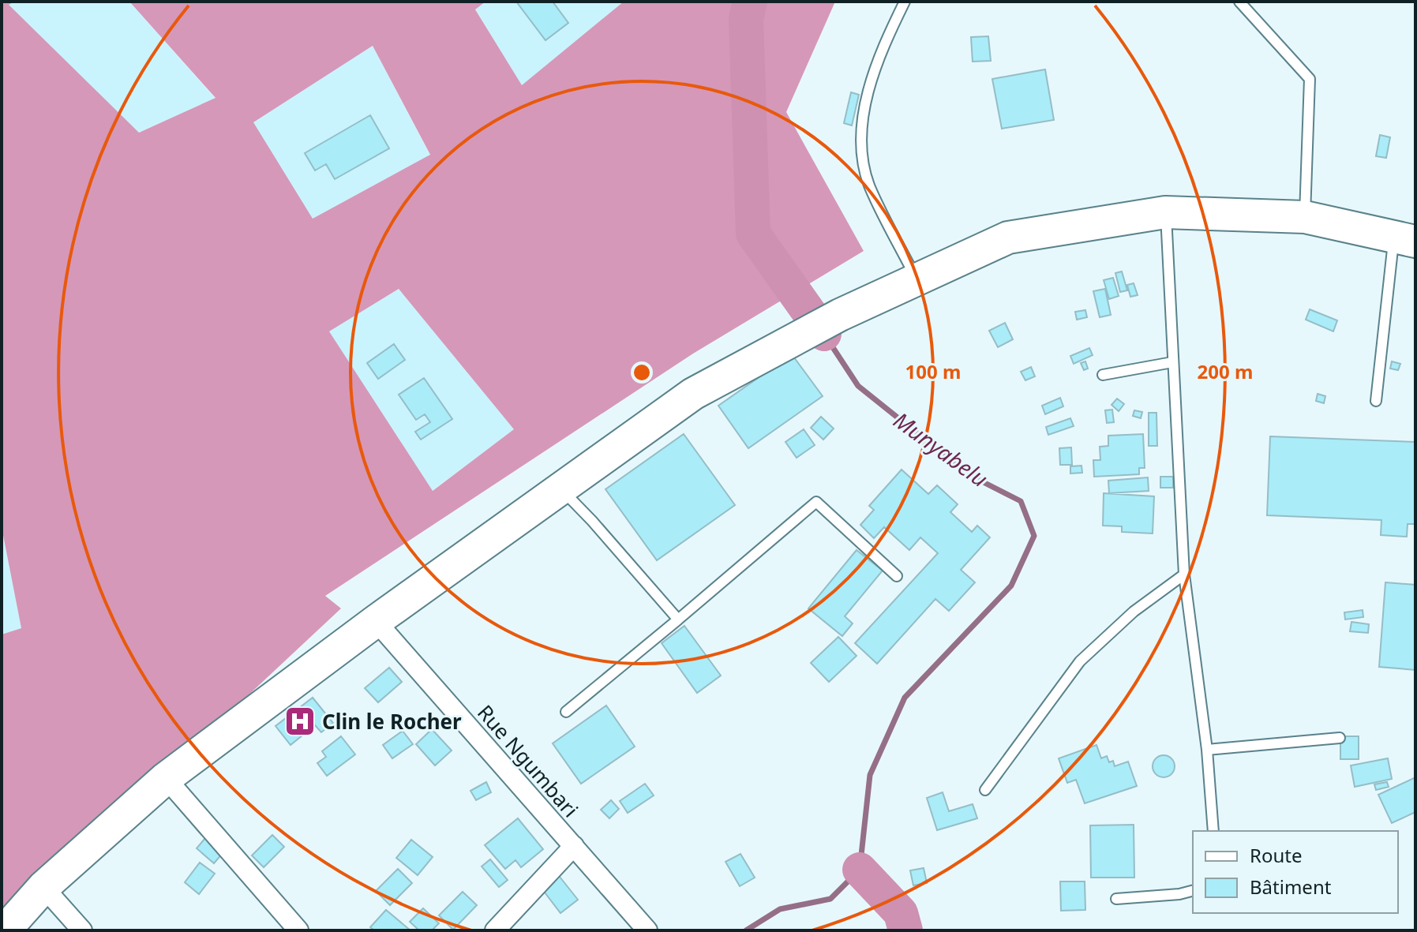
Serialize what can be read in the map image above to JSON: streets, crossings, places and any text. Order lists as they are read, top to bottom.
{
  "streets": {
    "street": ["Rue Ngumbari"]
  },
  "water": ["Munyabelu"],
  "places": {
    "hospital": ["Clin le Rocher"]
  },
  "legend": ["Route", "Bâtiment"],
  "rings": ["100 m", "200 m"]
}
